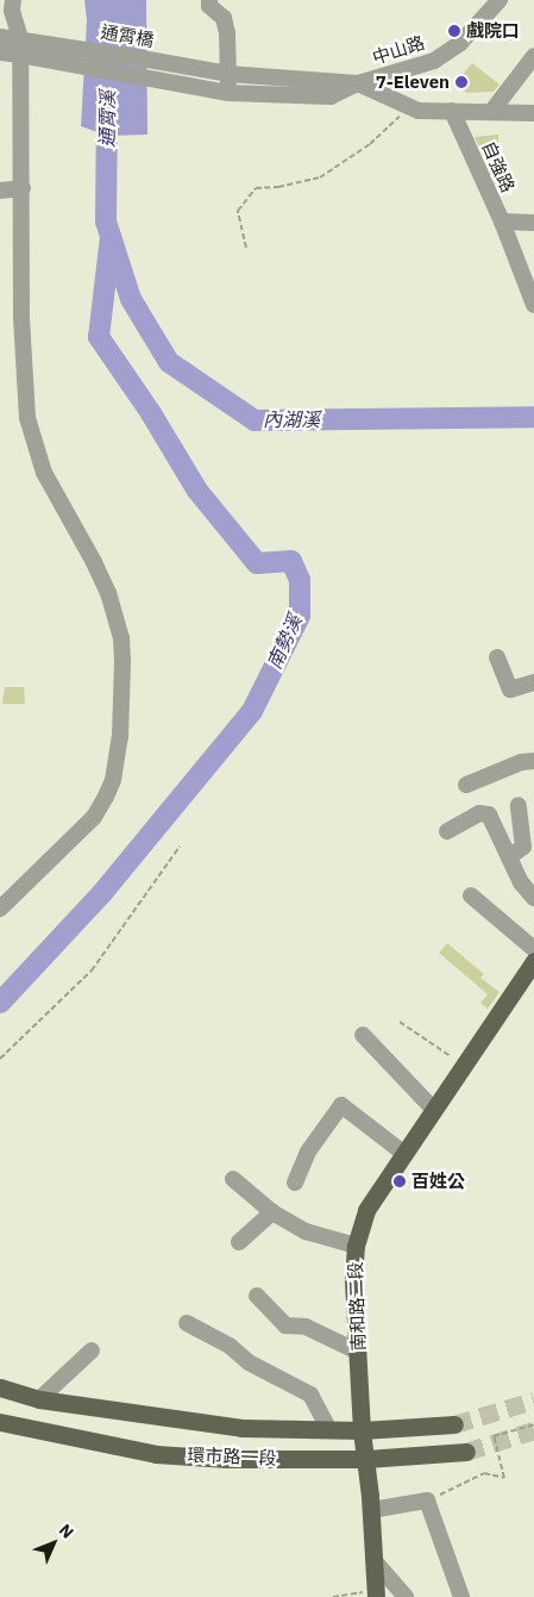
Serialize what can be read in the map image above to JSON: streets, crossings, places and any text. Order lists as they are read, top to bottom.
{
  "streets": {
    "main road": ["南和路二段", "環市路一段"],
    "street": ["通霄橋", "中山路", "自強路"]
  },
  "crossings": [
    ["通霄橋", "中山路"],
    ["南和路二段", "環市路一段"]
  ],
  "water": ["通霄溪", "內湖溪", "南勢溪"],
  "places": ["戲院口", "7-Eleven", "百姓公"],
  "north": "top right"
}
